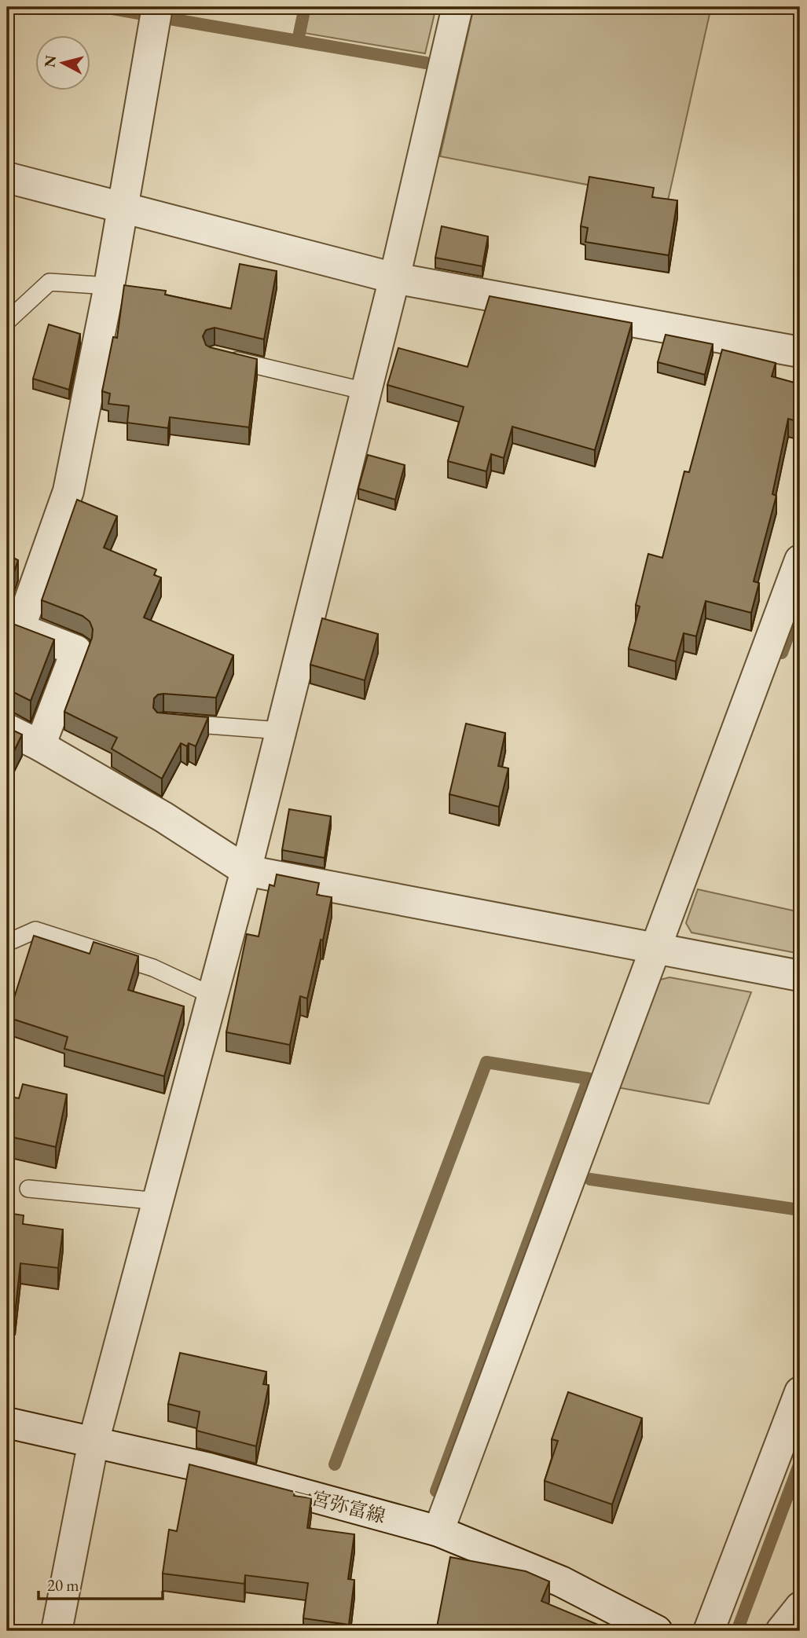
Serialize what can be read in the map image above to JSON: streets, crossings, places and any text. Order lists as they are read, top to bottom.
{
  "streets": {
    "street": ["一宮弥富線"]
  },
  "scale_bar": "20 m",
  "north": "left"
}
